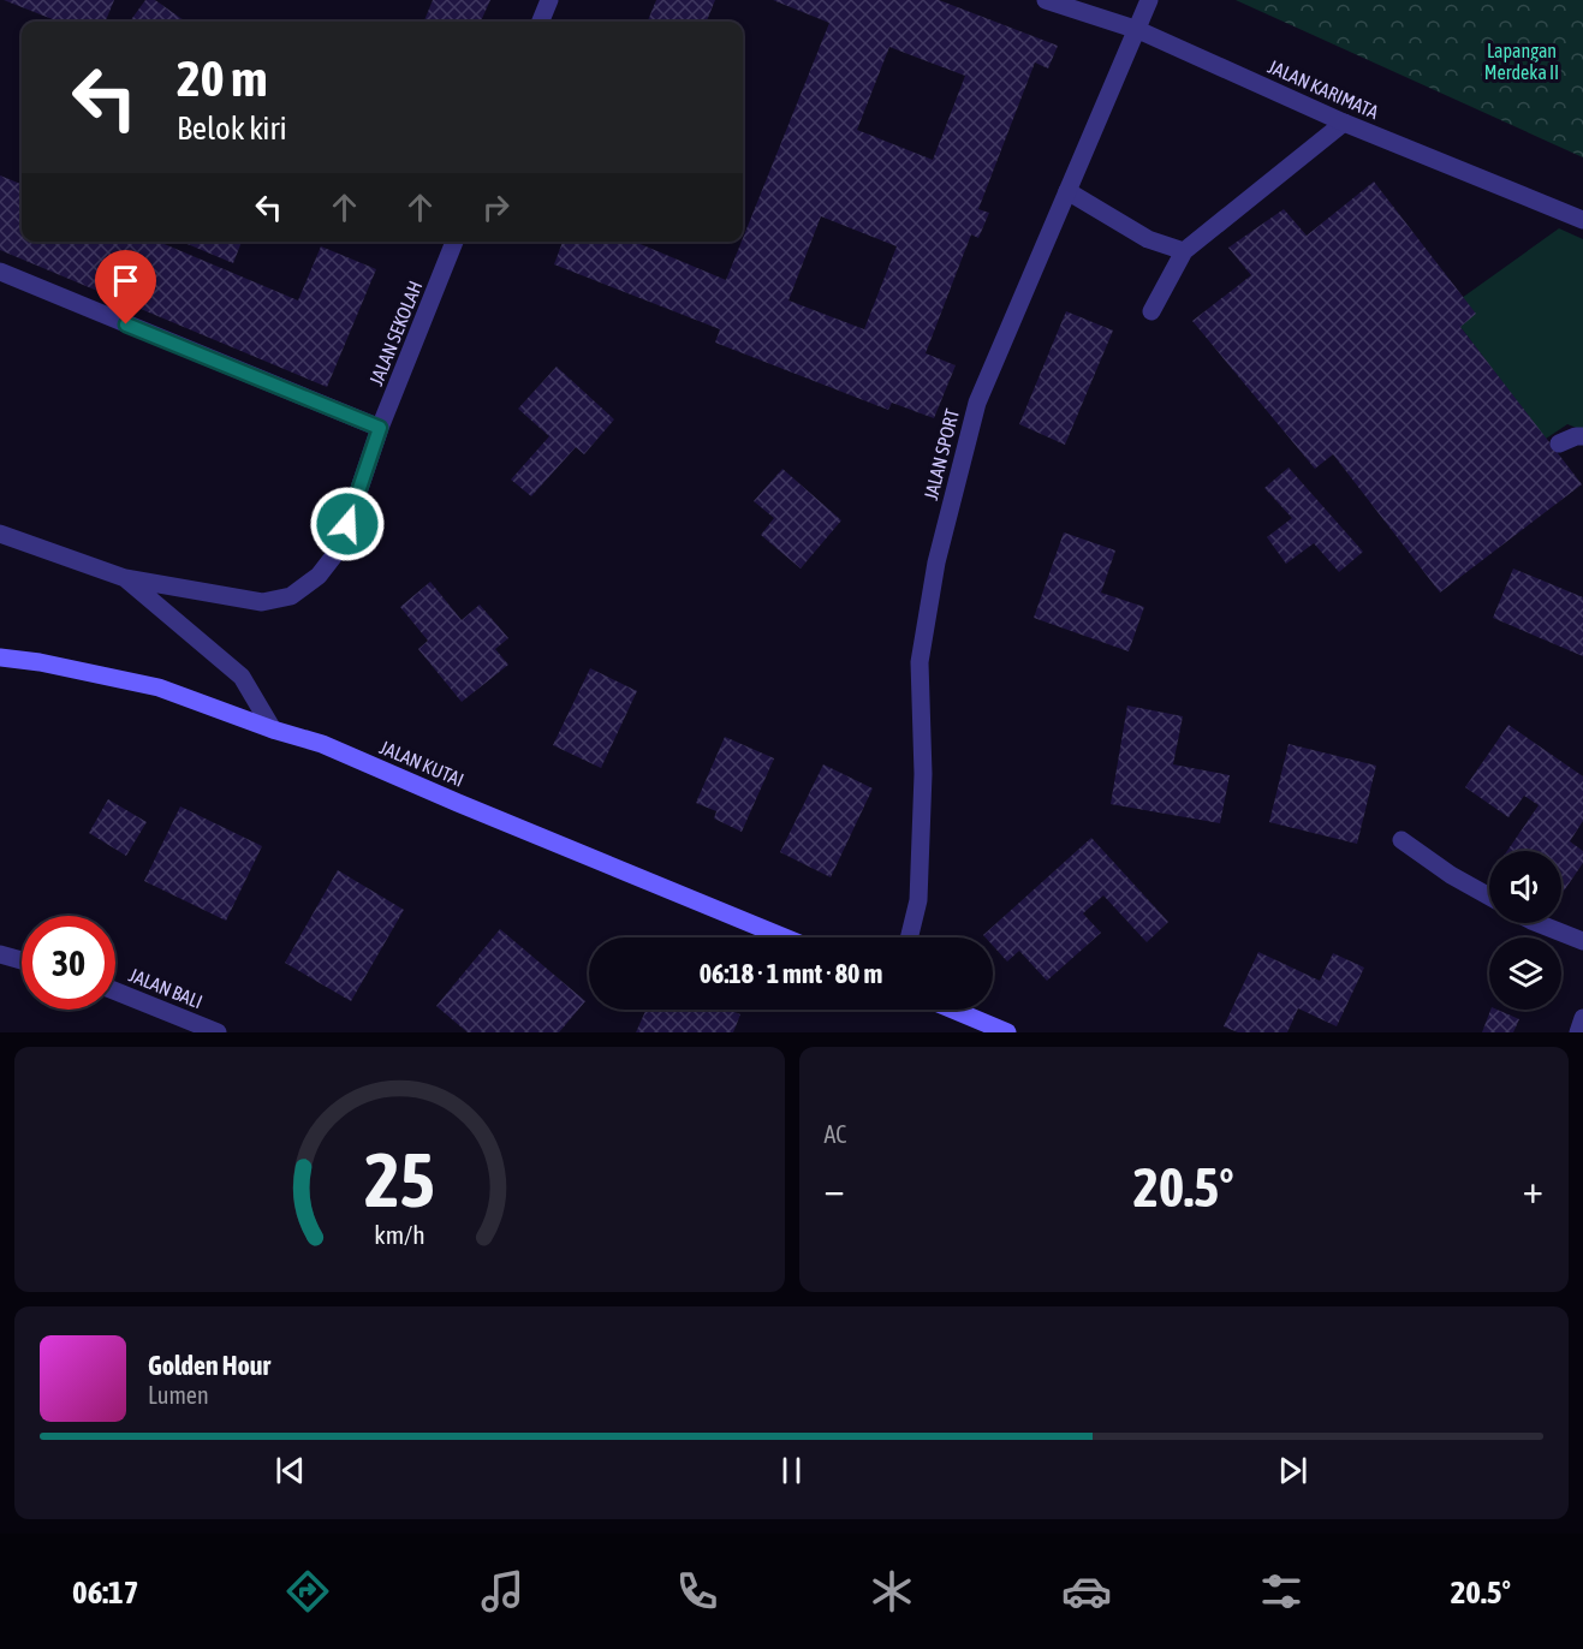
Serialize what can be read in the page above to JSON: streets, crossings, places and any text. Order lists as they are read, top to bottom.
{
  "streets": {
    "street": [
      "JALAN KARIMATA",
      "JALAN SEKOLAH",
      "JALAN SPORT",
      "JALAN KUTAI",
      "JALAN BALI"
    ]
  },
  "crossings": [
    ["JALAN KARIMATA", "JALAN SPORT"]
  ],
  "parks": ["Lapangan Merdeka II"],
  "page": {
    "turn": ["20 m", "Belok kiri"],
    "limit": "30",
    "trip": "06:18 · 1 mnt · 80 m",
    "tile": "AC",
    "heat": ["−", "20.5°", "+"],
    "song": ["Golden Hour", "Lumen"],
    "tabs": ["06:17", "20.5°"],
    "gauge": ["25", "km/h"]
  }
}
